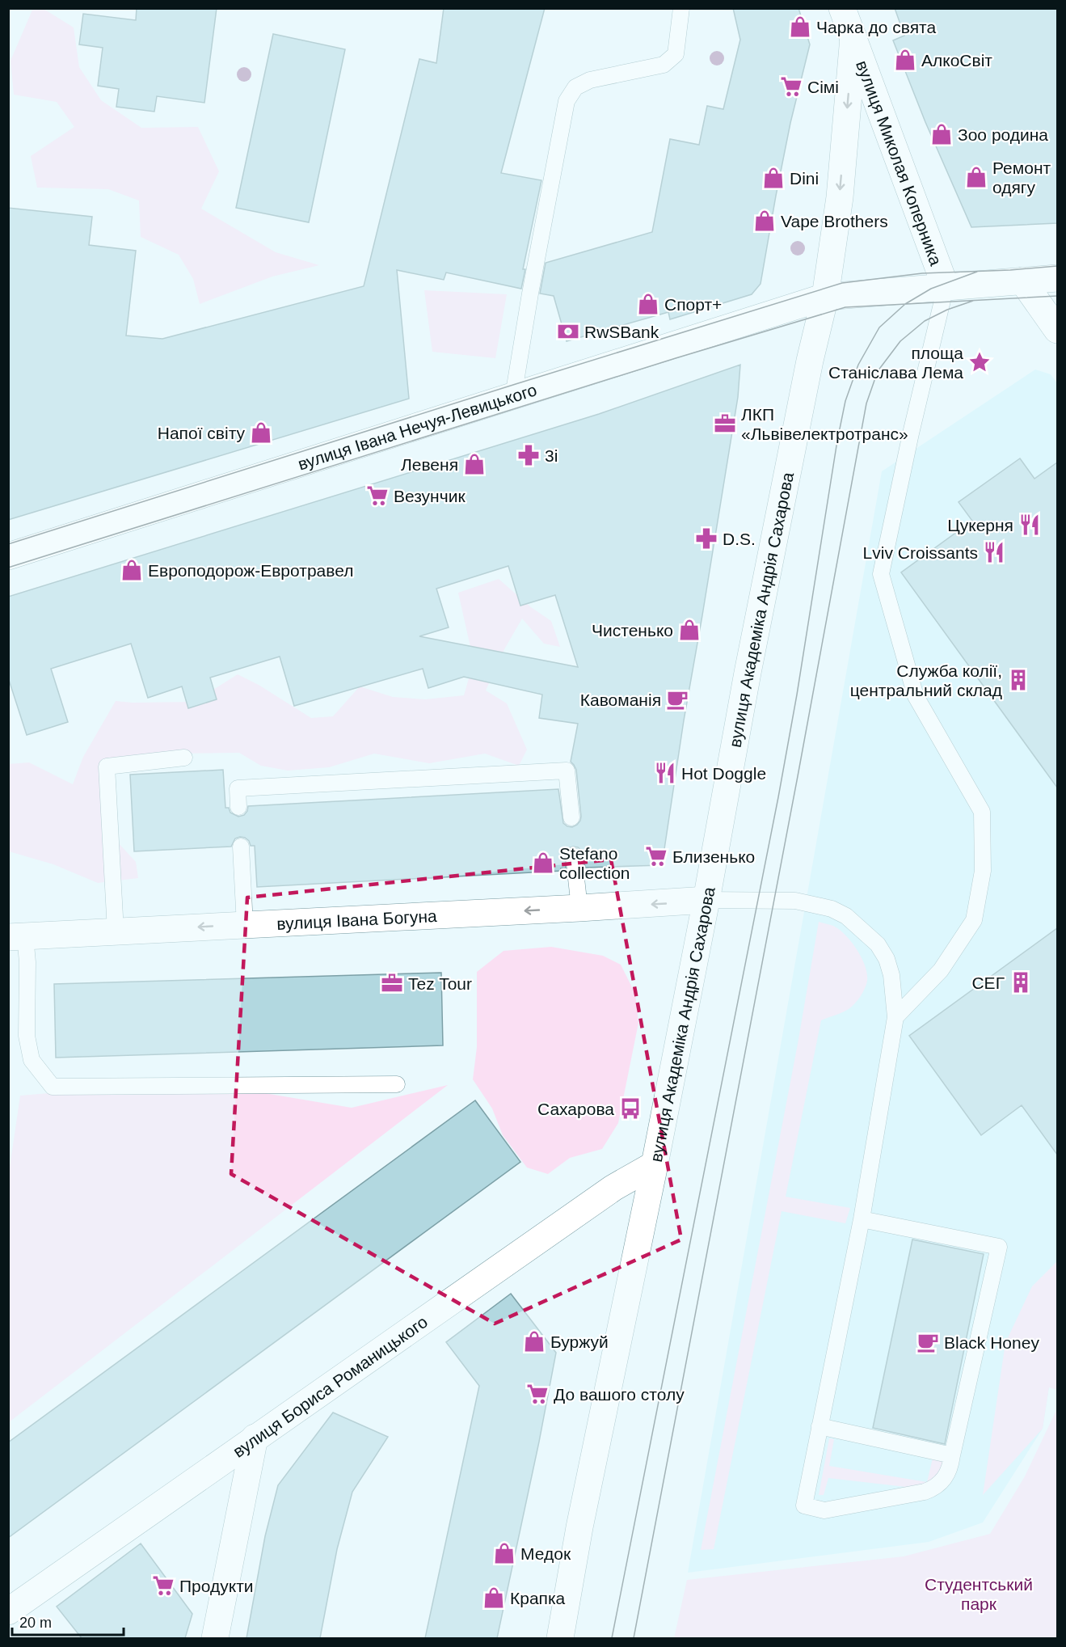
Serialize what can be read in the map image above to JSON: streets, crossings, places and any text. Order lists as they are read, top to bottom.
{
  "streets": {
    "main road": [
      "вулиця Миколая Коперника",
      "вулиця Івана Нечуя-Левицького",
      "вулиця Академіка Андрія Сахарова",
      "вулиця Івана Богуна",
      "вулиця Бориса Романицького"
    ]
  },
  "crossings": [
    ["вулиця Миколая Коперника", "вулиця Івана Нечуя-Левицького"],
    ["вулиця Миколая Коперника", "вулиця Академіка Андрія Сахарова"],
    ["вулиця Івана Нечуя-Левицького", "вулиця Академіка Андрія Сахарова"],
    ["вулиця Академіка Андрія Сахарова", "вулиця Івана Богуна"],
    ["вулиця Академіка Андрія Сахарова", "вулиця Бориса Романицького"]
  ],
  "one_way": ["вулиця Миколая Коперника", "вулиця Івана Богуна"],
  "parks": ["Студентський парк"],
  "places": {
    "shop": [
      "Чарка до свята",
      "АлкоСвіт",
      "Зоо родина",
      "Ремонт одягу",
      "Dini",
      "Vape Brothers",
      "Спорт+",
      "Напої світу",
      "Левеня",
      "Европодорож-Евротравел",
      "Чистенько",
      "Stefano collection",
      "Буржуй",
      "Медок",
      "Крапка"
    ],
    "supermarket": [
      "Сімі",
      "Везунчик",
      "Близенько",
      "До вашого столу",
      "Продукти"
    ],
    "bank": ["RwSBank"],
    "place": ["площа Станіслава Лема"],
    "office": ["ЛКП «Львівелектротранс»", "Tez Tour"],
    "pharmacy": ["3і", "D.S."],
    "restaurant": ["Цукерня", "Lviv Croissants", "Hot Doggle"],
    "building": ["Служба колії, центральний склад", "СЕГ"],
    "cafe": ["Кавоманія", "Black Honey"],
    "bus stop": ["Сахарова"]
  },
  "scale_bar": "20 m"
}
